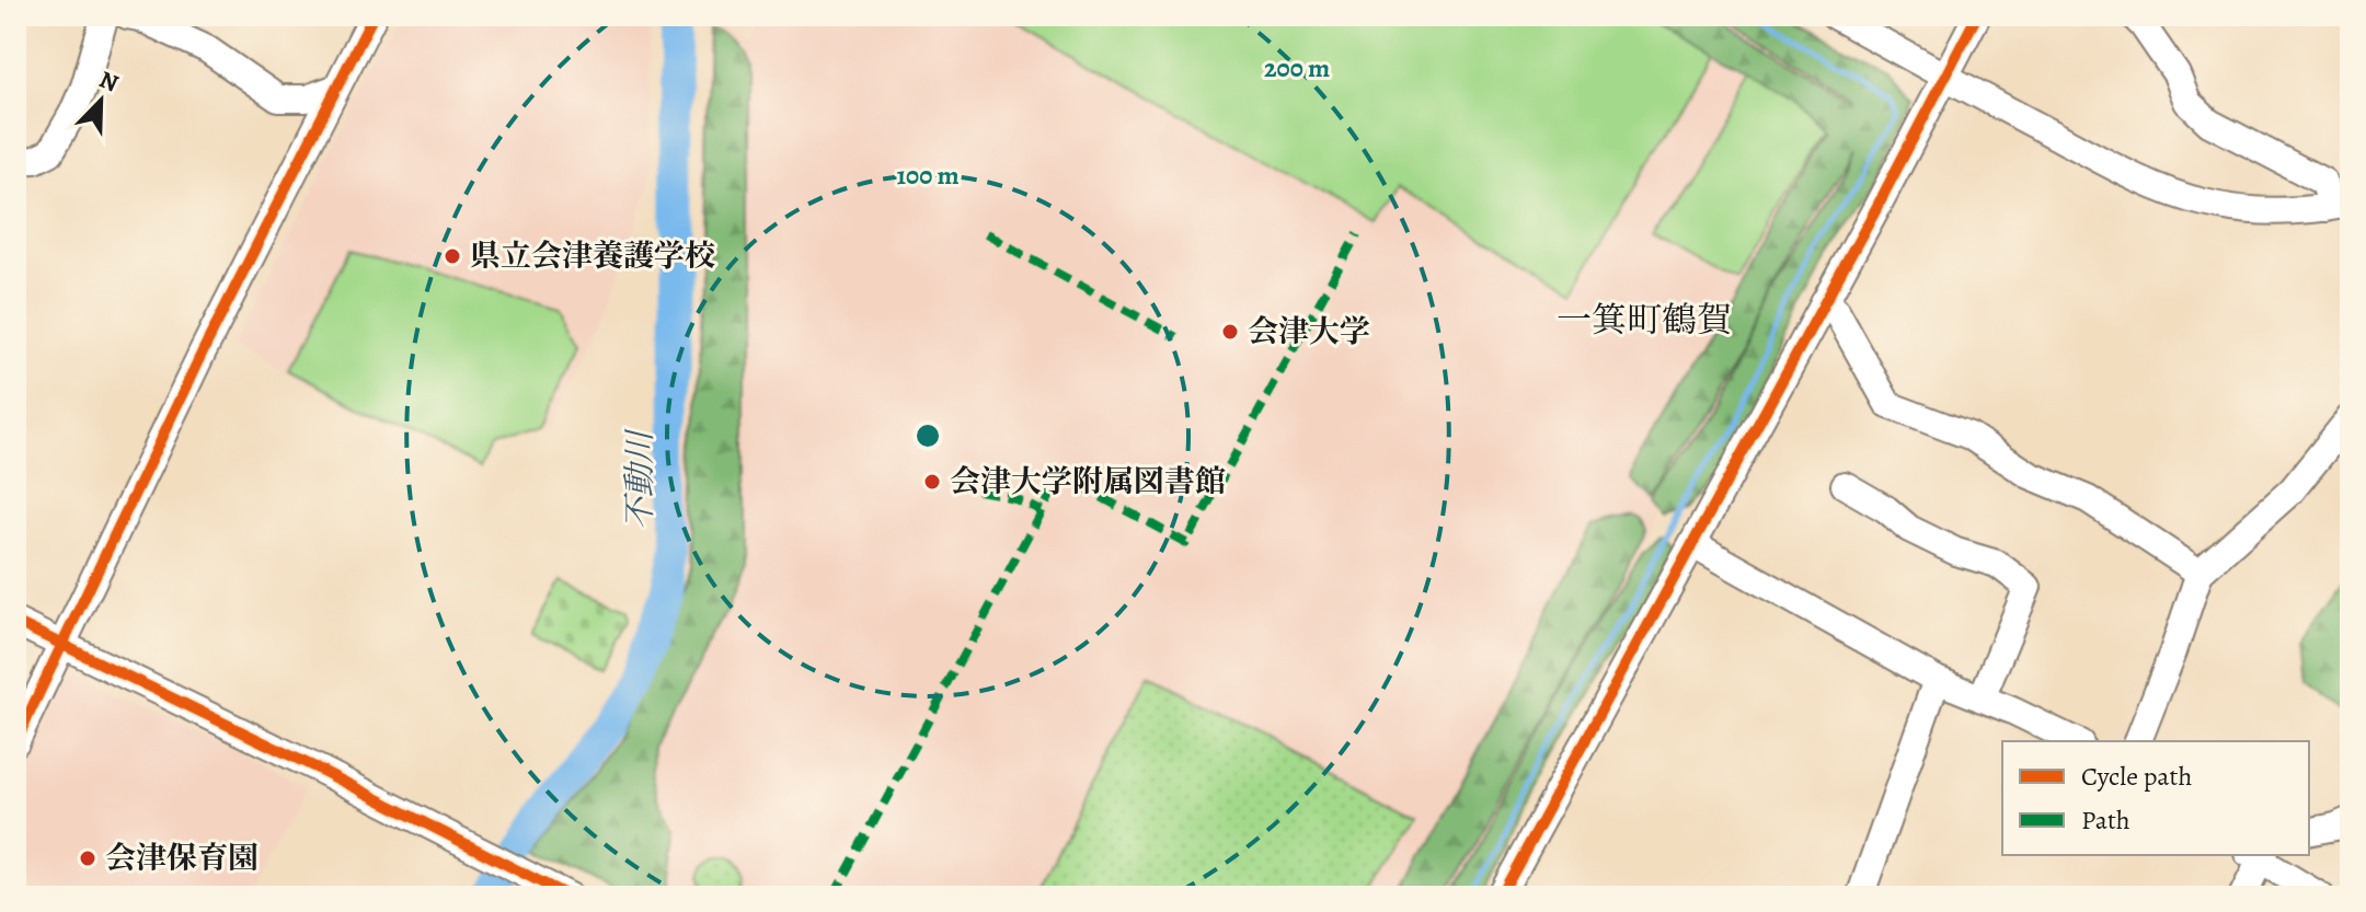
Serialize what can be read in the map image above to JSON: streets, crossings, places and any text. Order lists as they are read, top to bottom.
{
  "districts": ["一箕町鶴賀"],
  "water": ["不動川"],
  "places": [
    "県立会津養護学校",
    "会津大学",
    "会津大学附属図書館",
    "会津保育園"
  ],
  "legend": ["Cycle path", "Path"],
  "north": "top right",
  "rings": ["200 m", "100 m"]
}
